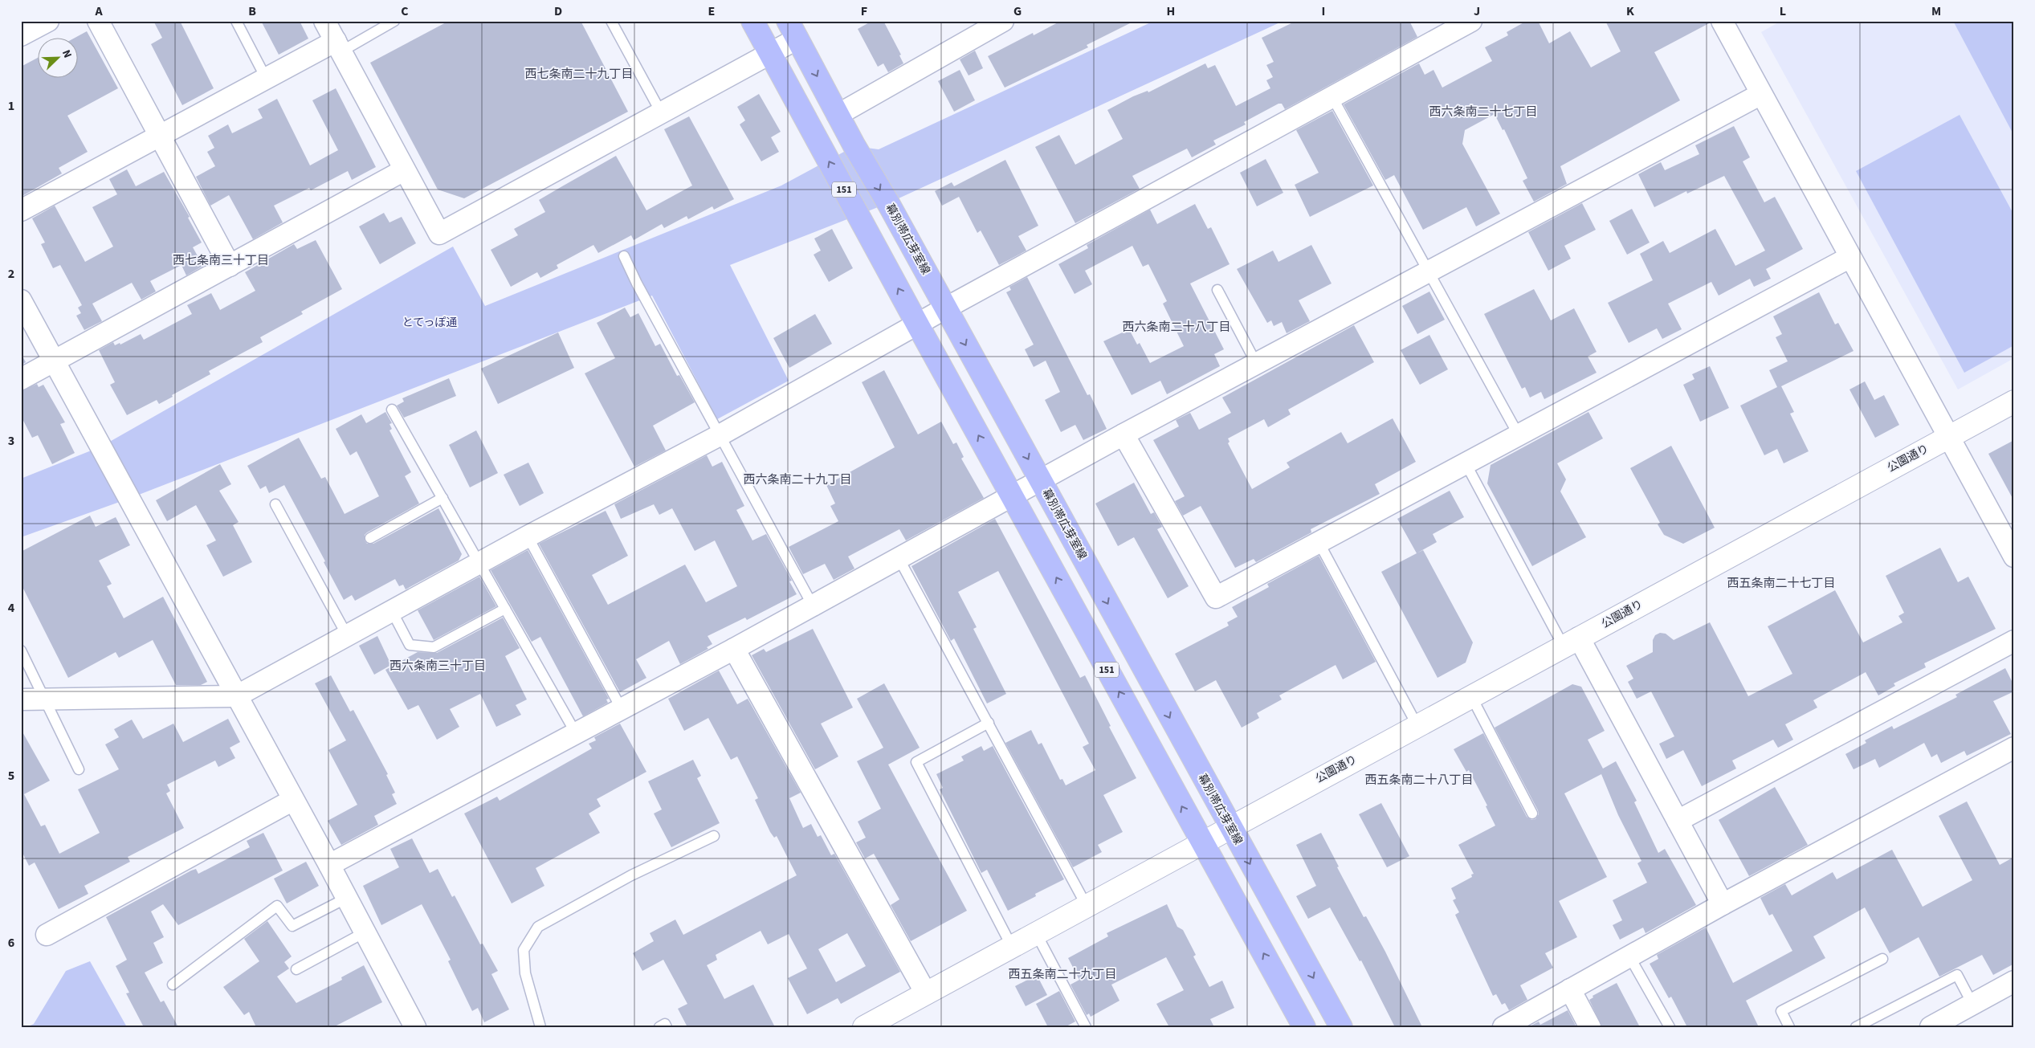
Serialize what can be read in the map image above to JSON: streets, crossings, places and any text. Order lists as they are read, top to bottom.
{
  "streets": {
    "main road": ["151", "幕別帯広芽室線"],
    "street": ["公園通り"]
  },
  "crossings": [
    ["151", "公園通り"],
    ["幕別帯広芽室線", "公園通り"]
  ],
  "districts": [
    "西七条南二十九丁目",
    "西六条南二十七丁目",
    "西七条南三十丁目",
    "西六条南二十八丁目",
    "西六条南二十九丁目",
    "西五条南二十七丁目",
    "西六条南三十丁目",
    "西五条南二十八丁目",
    "西五条南二十九丁目"
  ],
  "parks": ["とてっぽ通"],
  "north": "top right",
  "grid": {
    "columns": [
      "A",
      "B",
      "C",
      "D",
      "E",
      "F",
      "G",
      "H",
      "I",
      "J",
      "K",
      "L",
      "M"
    ],
    "rows": [
      "1",
      "2",
      "3",
      "4",
      "5",
      "6"
    ]
  }
}
